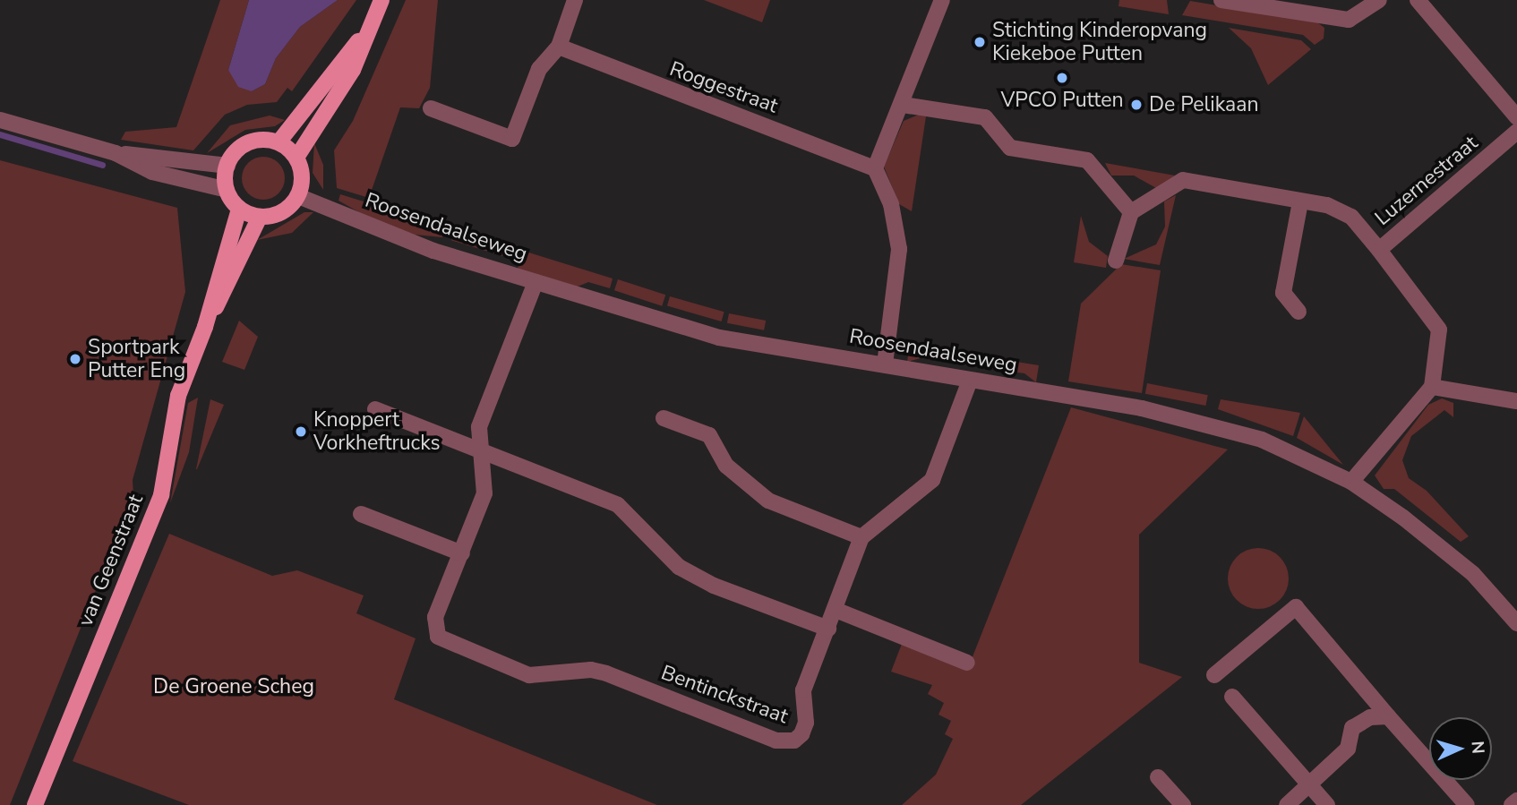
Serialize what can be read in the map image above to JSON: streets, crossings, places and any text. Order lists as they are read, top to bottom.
{
  "streets": {
    "main road": ["van Geenstraat"],
    "street": [
      "Roggestraat",
      "Luzernestraat",
      "Roosendaalseweg",
      "Bentinckstraat"
    ]
  },
  "crossings": [
    ["Roosendaalseweg", "van Geenstraat"],
    ["Roosendaalseweg", "Bentinckstraat"]
  ],
  "parks": ["De Groene Scheg"],
  "places": [
    "Stichting Kinderopvang Kiekeboe Putten",
    "VPCO Putten",
    "De Pelikaan",
    "Sportpark Putter Eng",
    "Knoppert Vorkheftrucks"
  ],
  "north": "right"
}
